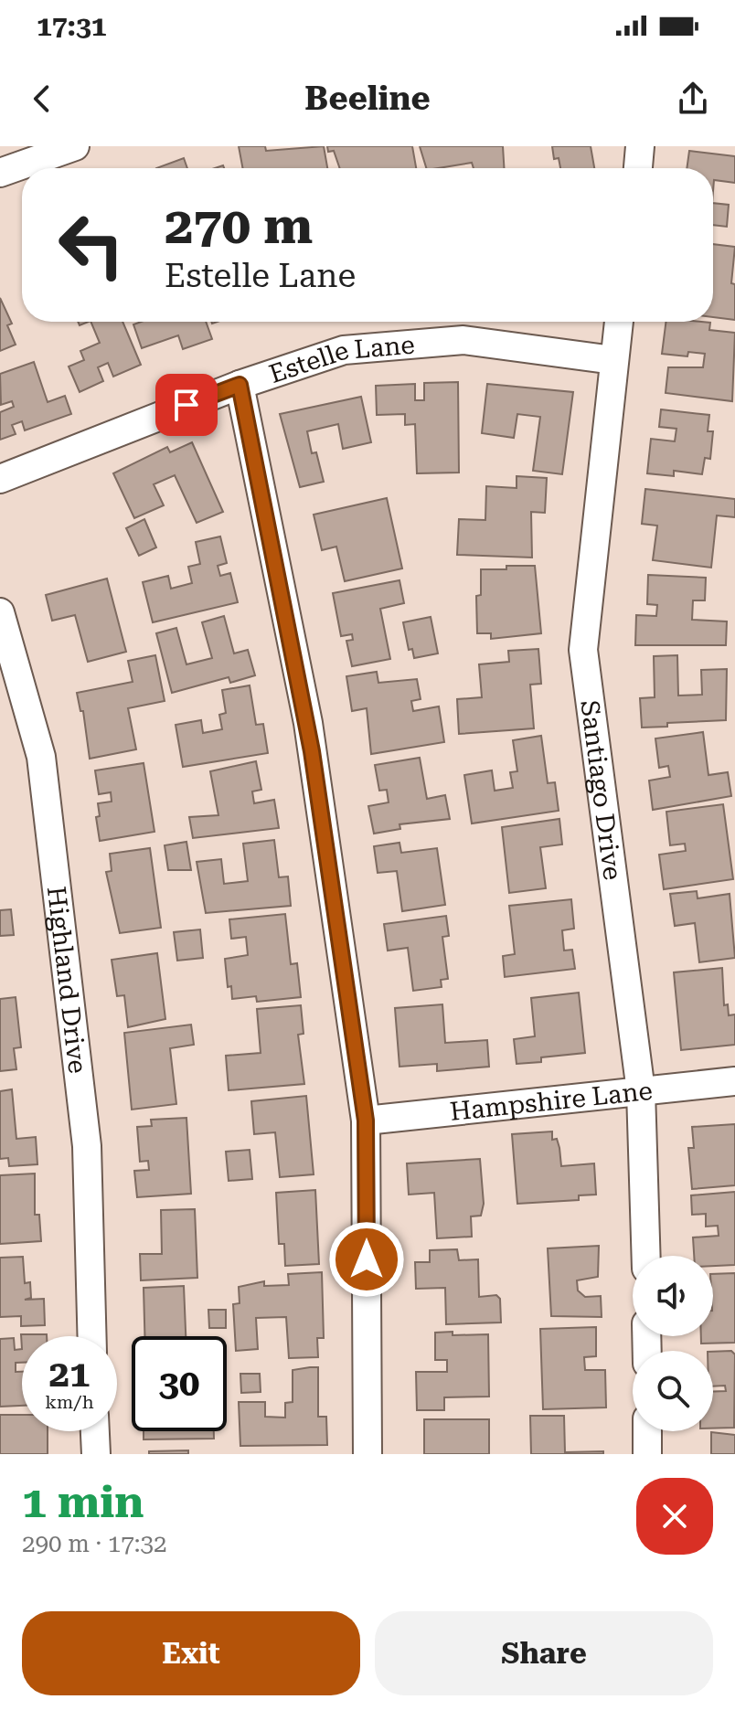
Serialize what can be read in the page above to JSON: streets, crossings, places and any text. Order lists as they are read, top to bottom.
{
  "streets": {
    "street": [
      "Estelle Lane",
      "Santiago Drive",
      "Highland Drive",
      "Hampshire Lane"
    ]
  },
  "crossings": [
    ["Estelle Lane", "Santiago Drive"],
    ["Santiago Drive", "Hampshire Lane"]
  ],
  "page": {
    "status": "17:31",
    "header": "Beeline",
    "turn": ["270 m", "Estelle Lane"],
    "speed": "21 km/h",
    "limit": "30",
    "heading": ["1 min", "290 m · 17:32"],
    "buttons": ["Exit", "Share"]
  }
}
